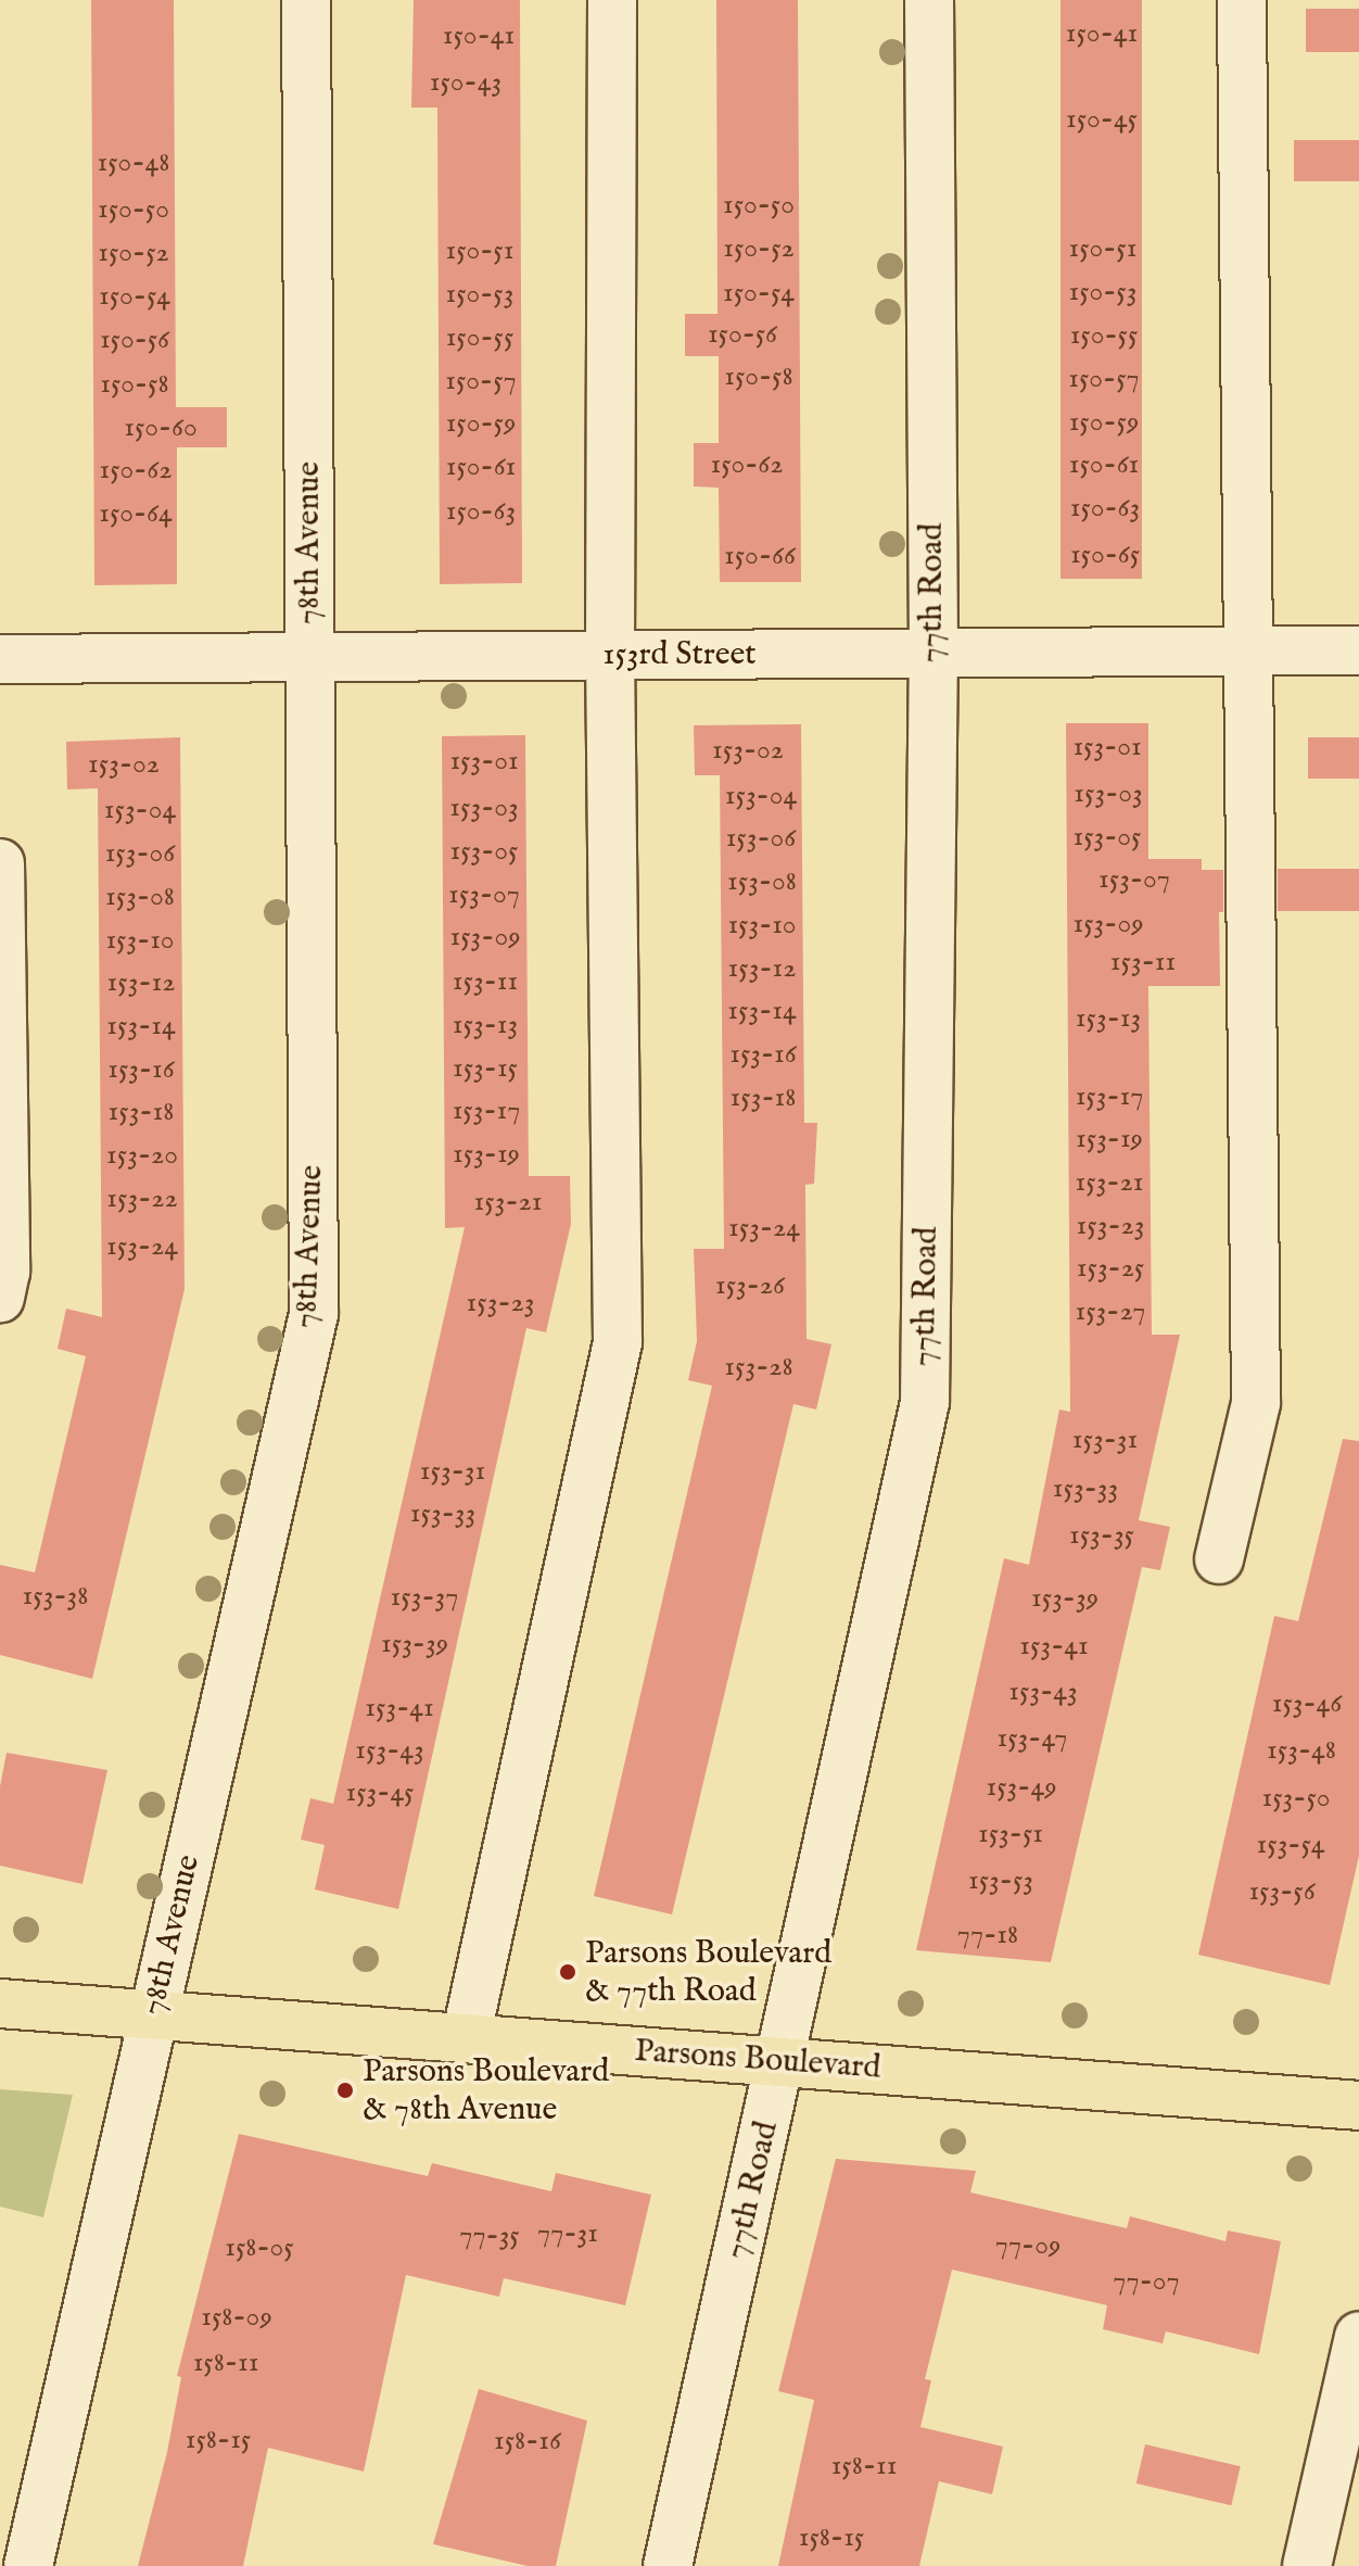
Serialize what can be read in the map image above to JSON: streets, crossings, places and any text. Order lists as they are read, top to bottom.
{
  "streets": {
    "main road": ["Parsons Boulevard"],
    "street": ["78th Avenue", "77th Road", "153rd Street"]
  },
  "crossings": [
    ["78th Avenue", "153rd Street"],
    ["78th Avenue", "Parsons Boulevard"],
    ["77th Road", "153rd Street"],
    ["77th Road", "Parsons Boulevard"]
  ],
  "places": ["Parsons Boulevard & 77th Road", "Parsons Boulevard & 78th Avenue"],
  "house_numbers": [
    "150-41",
    "150-41",
    "150-43",
    "150-45",
    "150-48",
    "150-50",
    "150-50",
    "150-52",
    "150-51",
    "150-51",
    "150-52",
    "150-53",
    "150-54",
    "150-53",
    "150-54",
    "150-56",
    "150-55",
    "150-55",
    "150-56",
    "150-58",
    "150-57",
    "150-57",
    "150-58",
    "150-59",
    "150-59",
    "150-60",
    "150-62",
    "150-61",
    "150-61",
    "150-62",
    "150-63",
    "150-63",
    "150-64",
    "150-65",
    "150-66",
    "153-01",
    "153-02",
    "153-01",
    "153-02",
    "153-03",
    "153-04",
    "153-03",
    "153-04",
    "153-05",
    "153-06",
    "153-05",
    "153-06",
    "153-07",
    "153-08",
    "153-07",
    "153-08",
    "153-09",
    "153-10",
    "153-09",
    "153-10",
    "153-11",
    "153-12",
    "153-11",
    "153-12",
    "153-14",
    "153-13",
    "153-13",
    "153-14",
    "153-16",
    "153-15",
    "153-16",
    "153-17",
    "153-18",
    "153-17",
    "153-18",
    "153-19",
    "153-19",
    "153-20",
    "153-21",
    "153-22",
    "153-21",
    "153-23",
    "153-24",
    "153-24",
    "153-25",
    "153-26",
    "153-23",
    "153-27",
    "153-28",
    "153-31",
    "153-31",
    "153-33",
    "153-33",
    "153-35",
    "153-38",
    "153-37",
    "153-39",
    "153-39",
    "153-41",
    "153-43",
    "153-46",
    "153-41",
    "153-47",
    "153-43",
    "153-48",
    "153-49",
    "153-45",
    "153-50",
    "153-51",
    "153-54",
    "153-53",
    "153-56",
    "77-18",
    "77-31",
    "77-35",
    "77-09",
    "158-05",
    "77-07",
    "158-09",
    "158-11",
    "158-15",
    "158-16",
    "158-11",
    "158-15"
  ]
}
